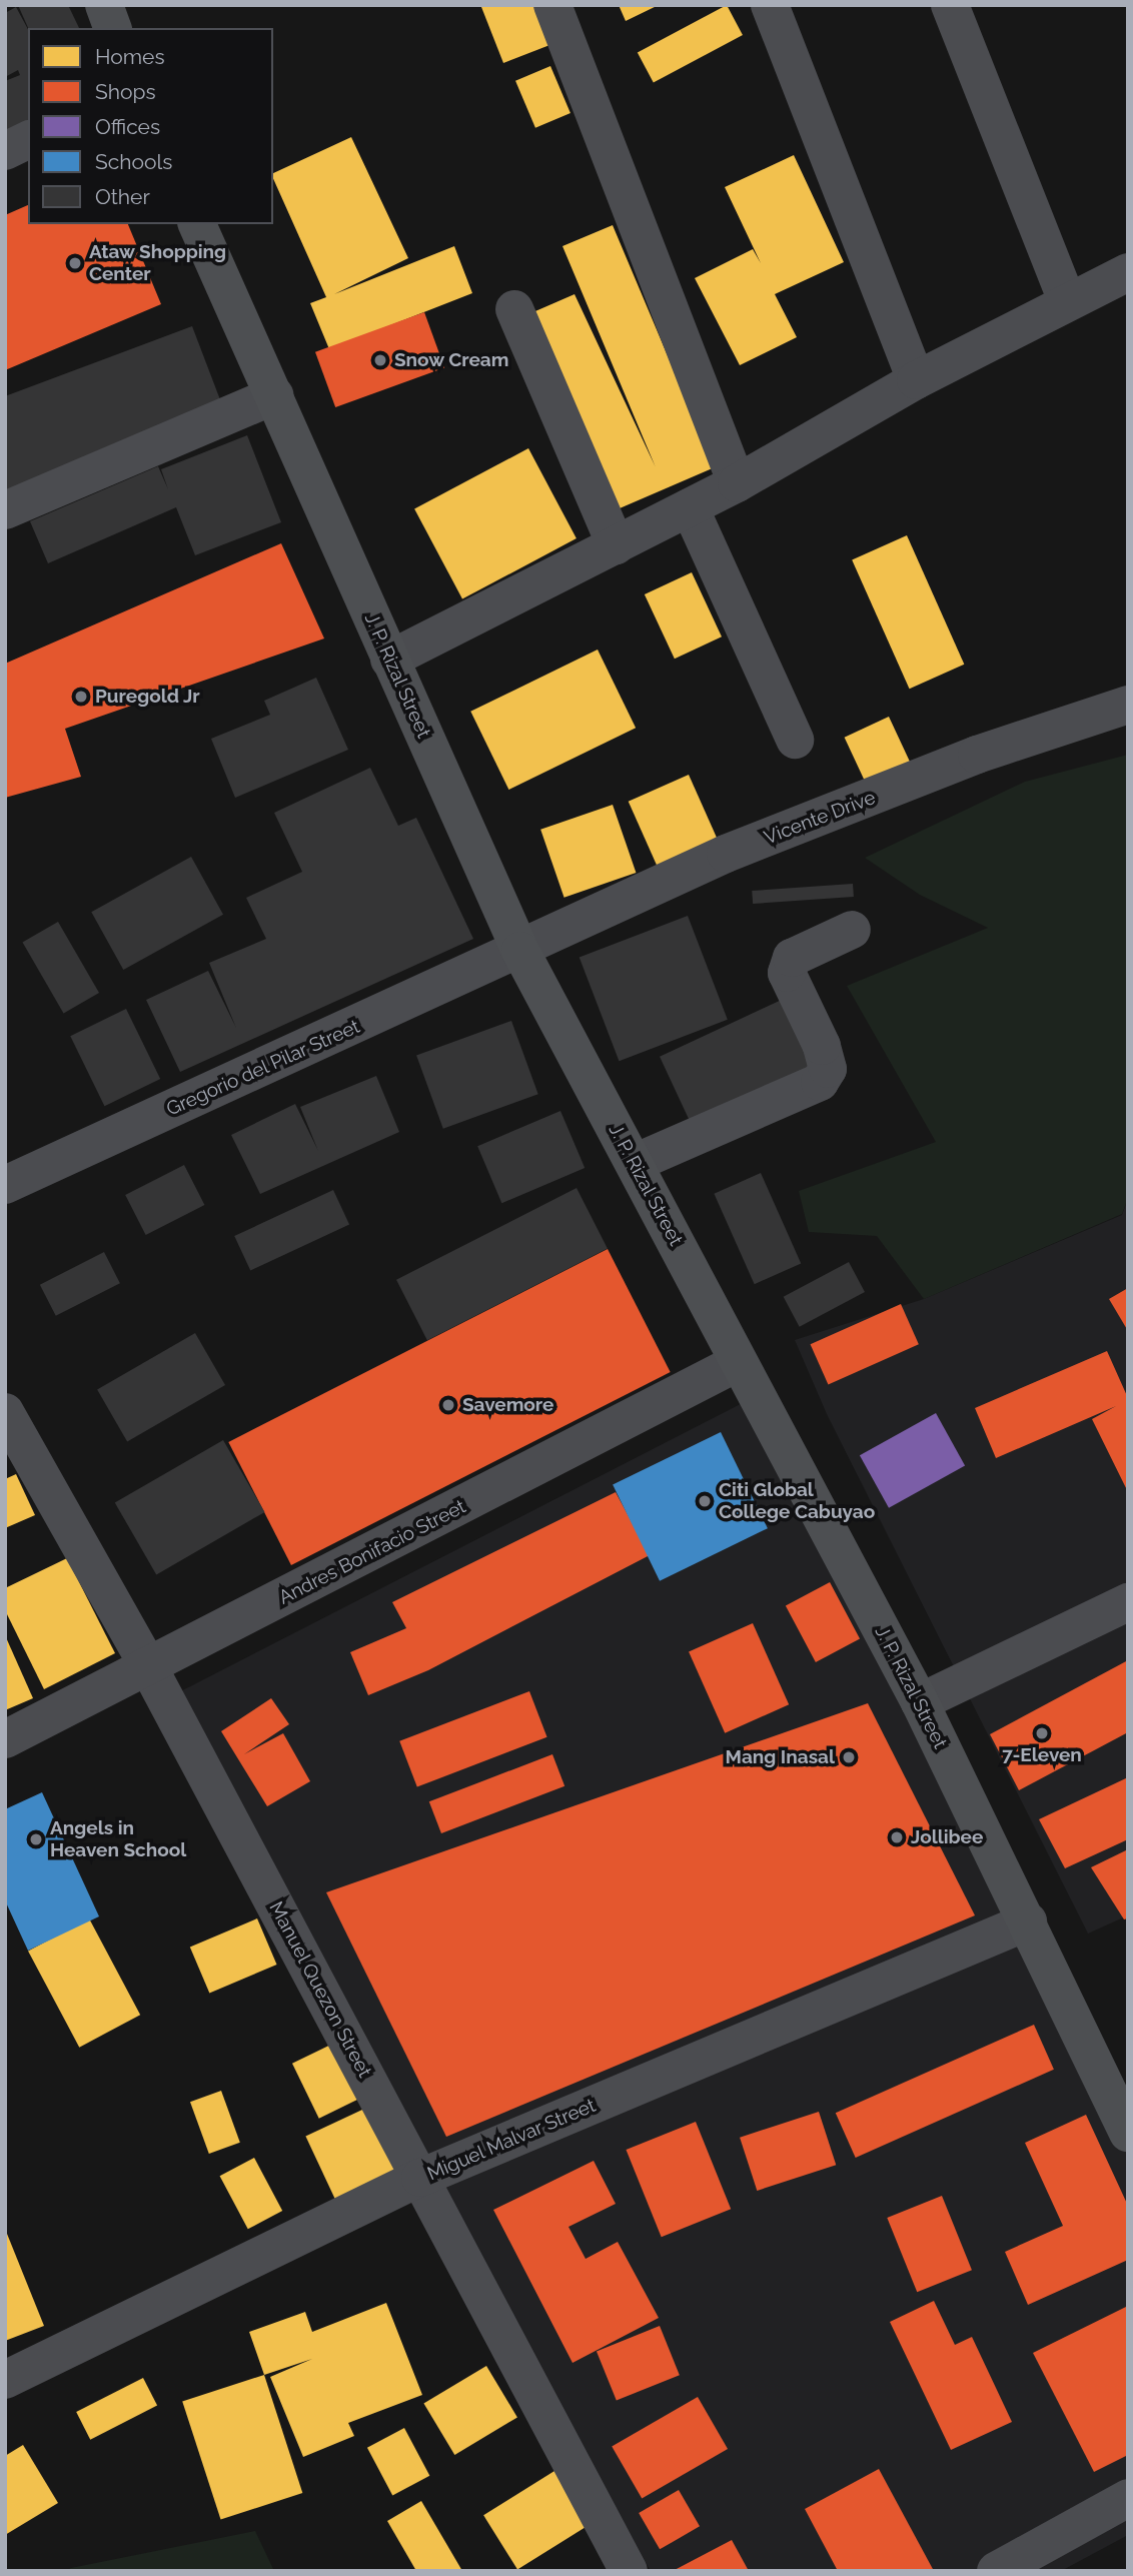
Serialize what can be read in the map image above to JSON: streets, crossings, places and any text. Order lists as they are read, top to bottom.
{
  "streets": {
    "main road": ["J. P. Rizal Street"],
    "street": [
      "Vicente Drive",
      "Gregorio del Pilar Street",
      "Andres Bonifacio Street",
      "Manuel Quezon Street",
      "Miguel Malvar Street"
    ]
  },
  "crossings": [
    ["J. P. Rizal Street", "Vicente Drive"],
    ["J. P. Rizal Street", "Gregorio del Pilar Street"],
    ["J. P. Rizal Street", "Andres Bonifacio Street"],
    ["J. P. Rizal Street", "Miguel Malvar Street"],
    ["Vicente Drive", "Gregorio del Pilar Street"],
    ["Andres Bonifacio Street", "Manuel Quezon Street"],
    ["Manuel Quezon Street", "Miguel Malvar Street"]
  ],
  "places": [
    "Ataw Shopping Center",
    "Snow Cream",
    "Puregold Jr",
    "Savemore",
    "Citi Global College Cabuyao",
    "7-Eleven",
    "Mang Inasal",
    "Jollibee",
    "Angels in Heaven School"
  ],
  "legend": [
    "Homes",
    "Shops",
    "Offices",
    "Schools",
    "Other"
  ]
}
